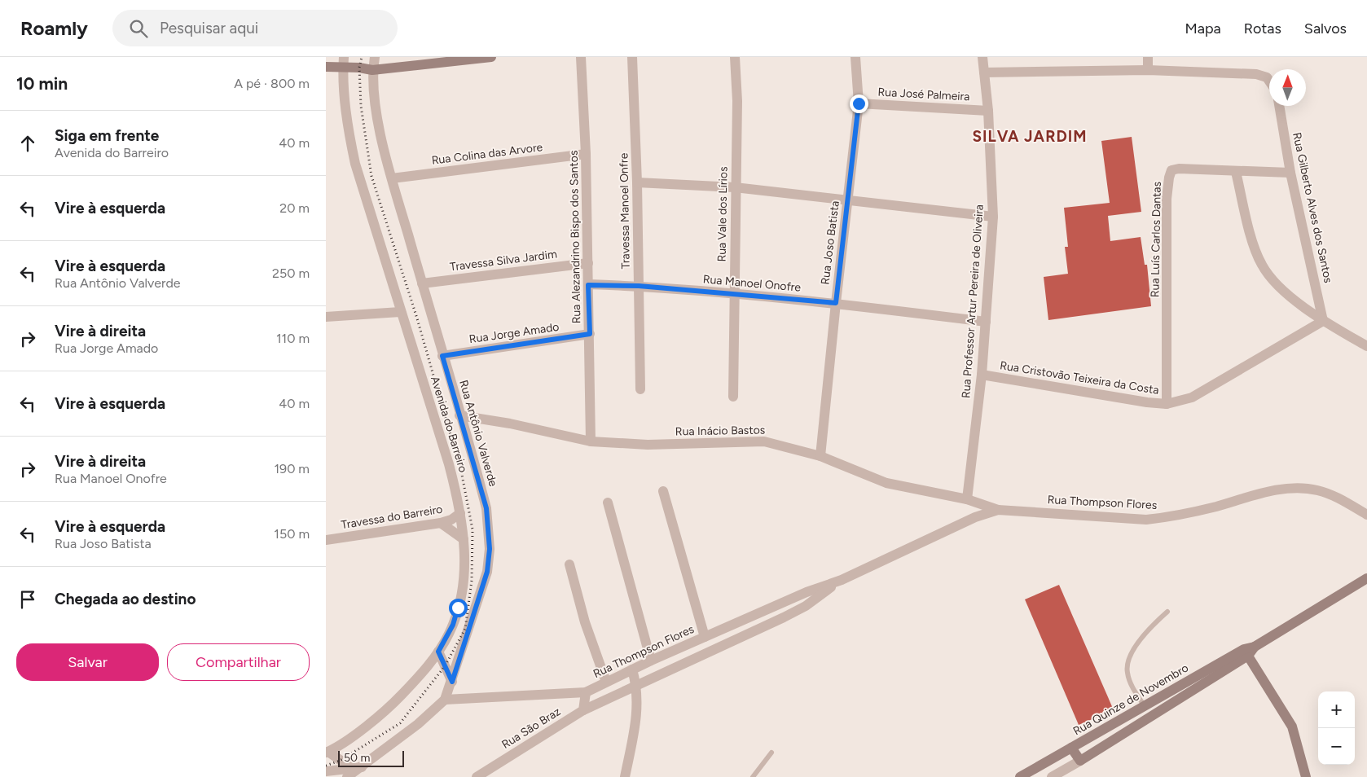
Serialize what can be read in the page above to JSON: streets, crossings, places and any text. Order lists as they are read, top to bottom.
{
  "streets": {
    "main road": ["Rua Quinze de Novembro"],
    "street": [
      "Rua José Palmeira",
      "Rua Colina das Arvore",
      "Rua Gilberto Alves dos Santos",
      "Travessa Manoel Onfre",
      "Rua Vale dos Lírios",
      "Rua Alezandrino Bispo dos Santos",
      "Rua Luís Carlos Dantas",
      "Rua Joso Batista",
      "Travessa Silva Jardim",
      "Rua Manoel Onofre",
      "Rua Professor Artur Pereira de Oliveira",
      "Rua Jorge Amado",
      "Rua Cristovão Teixeira da Costa",
      "Avenida do Barreiro",
      "Rua Inácio Bastos",
      "Rua Antônio Valverde",
      "Rua Thompson Flores",
      "Travessa do Barreiro",
      "Rua São Braz"
    ]
  },
  "crossings": [
    ["Rua José Palmeira", "Rua Joso Batista"],
    ["Rua José Palmeira", "Rua Professor Artur Pereira de Oliveira"],
    ["Rua Colina das Arvore", "Rua Alezandrino Bispo dos Santos"],
    ["Rua Colina das Arvore", "Rua Antônio Valverde"],
    ["Rua Gilberto Alves dos Santos", "Rua Luís Carlos Dantas"],
    ["Rua Gilberto Alves dos Santos", "Rua Cristovão Teixeira da Costa"],
    ["Travessa Manoel Onfre", "Rua Manoel Onofre"],
    ["Rua Vale dos Lírios", "Rua Manoel Onofre"],
    ["Rua Alezandrino Bispo dos Santos", "Travessa Silva Jardim"],
    ["Rua Alezandrino Bispo dos Santos", "Rua Manoel Onofre"],
    ["Rua Alezandrino Bispo dos Santos", "Rua Jorge Amado"],
    ["Rua Alezandrino Bispo dos Santos", "Rua Inácio Bastos"],
    ["Rua Luís Carlos Dantas", "Rua Cristovão Teixeira da Costa"],
    ["Rua Joso Batista", "Rua Manoel Onofre"],
    ["Rua Joso Batista", "Rua Inácio Bastos"],
    ["Travessa Silva Jardim", "Rua Antônio Valverde"],
    ["Rua Manoel Onofre", "Rua Professor Artur Pereira de Oliveira"],
    ["Rua Professor Artur Pereira de Oliveira", "Rua Cristovão Teixeira da Costa"],
    ["Rua Professor Artur Pereira de Oliveira", "Rua Inácio Bastos"],
    ["Rua Jorge Amado", "Rua Antônio Valverde"],
    ["Avenida do Barreiro", "Travessa do Barreiro"],
    ["Rua Inácio Bastos", "Rua Antônio Valverde"],
    ["Rua Inácio Bastos", "Rua Thompson Flores"],
    ["Rua Antônio Valverde", "Rua Thompson Flores"],
    ["Rua Thompson Flores", "Rua São Braz"]
  ],
  "districts": ["SILVA JARDIM"],
  "scale_bar": "50 m",
  "north": "top",
  "page": {
    "header": "Roamly",
    "search": "Pesquisar aqui",
    "nav": ["Mapa", "Rotas", "Salvos"],
    "heading": ["10 min", "A pé · 800 m"],
    "list": [
      ["Siga em frente", "Avenida do Barreiro", "40 m"],
      ["Vire à esquerda", "20 m"],
      ["Vire à esquerda", "Rua Antônio Valverde", "250 m"],
      ["Vire à direita", "Rua Jorge Amado", "110 m"],
      ["Vire à esquerda", "40 m"],
      ["Vire à direita", "Rua Manoel Onofre", "190 m"],
      ["Vire à esquerda", "Rua Joso Batista", "150 m"],
      "Chegada ao destino"
    ],
    "buttons": ["Salvar", "Compartilhar"],
    "map_buttons": ["+", "−"],
    "scale": "50 m"
  }
}
